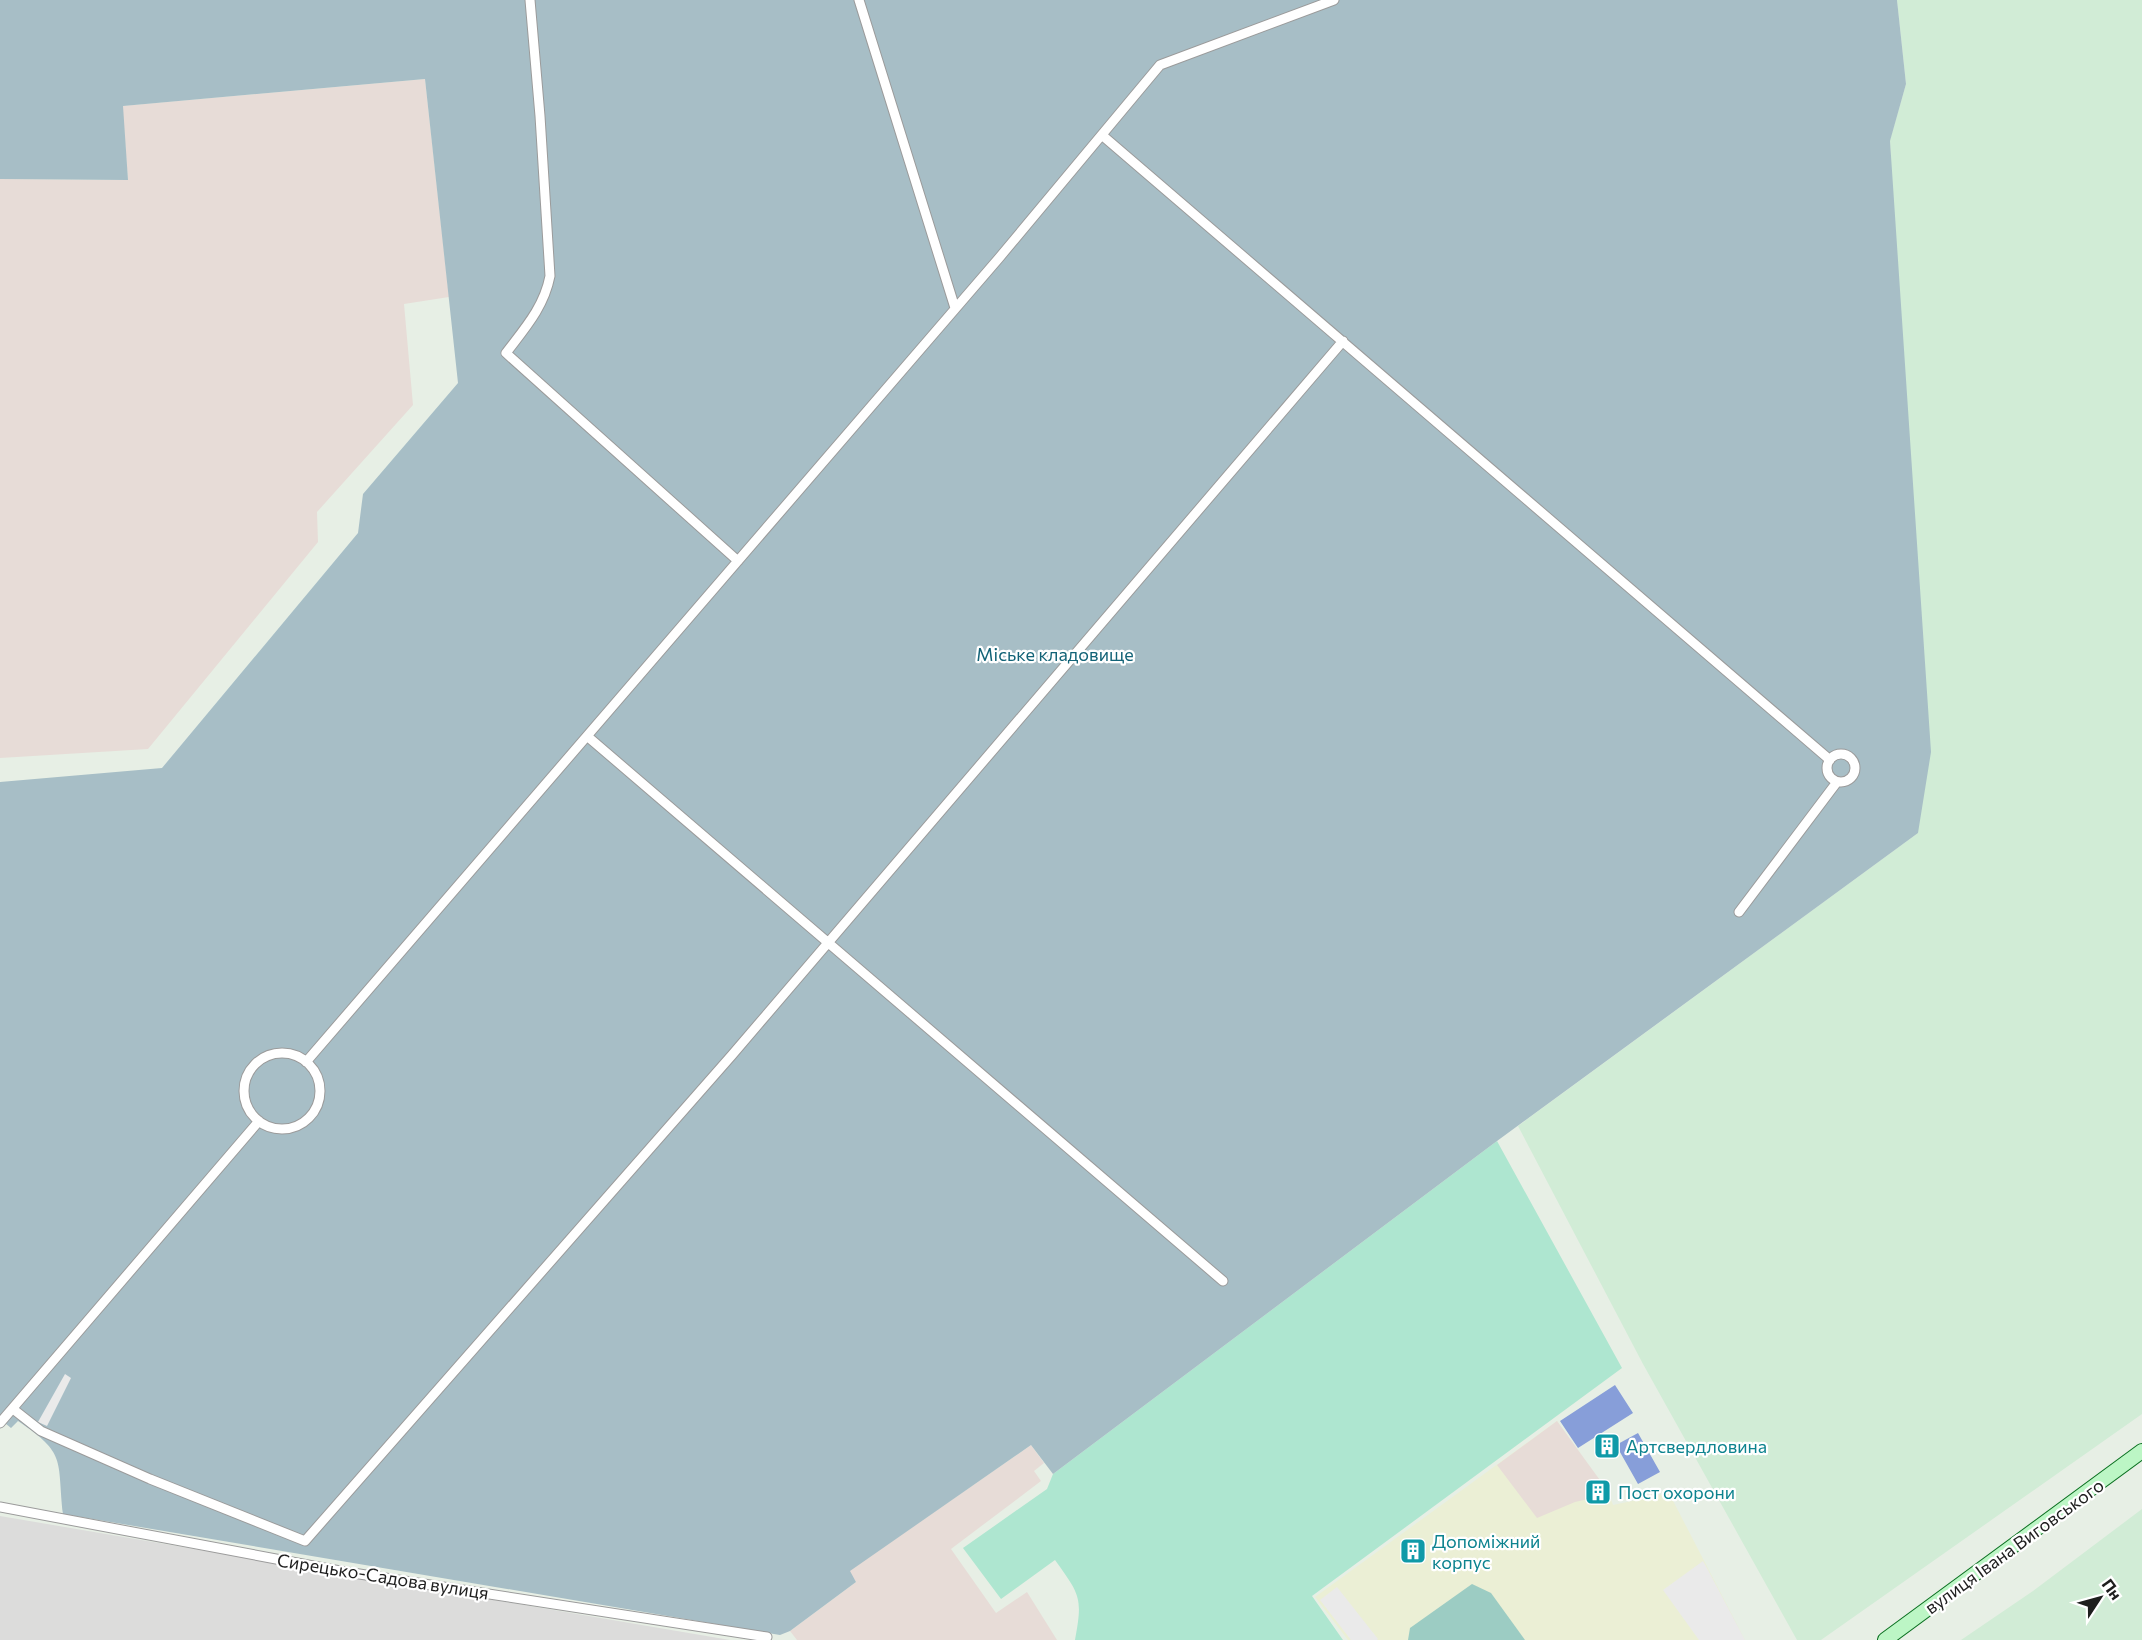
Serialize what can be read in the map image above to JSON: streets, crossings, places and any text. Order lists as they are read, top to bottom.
{
  "streets": {
    "main road": ["вулиця Івана Виговського"],
    "street": ["Сирецько-Садова вулиця"]
  },
  "parks": ["Міське кладовище"],
  "places": {
    "building": ["Артсвердловина", "Пост охорони", "Допоміжний корпус"]
  },
  "north": "top right"
}
